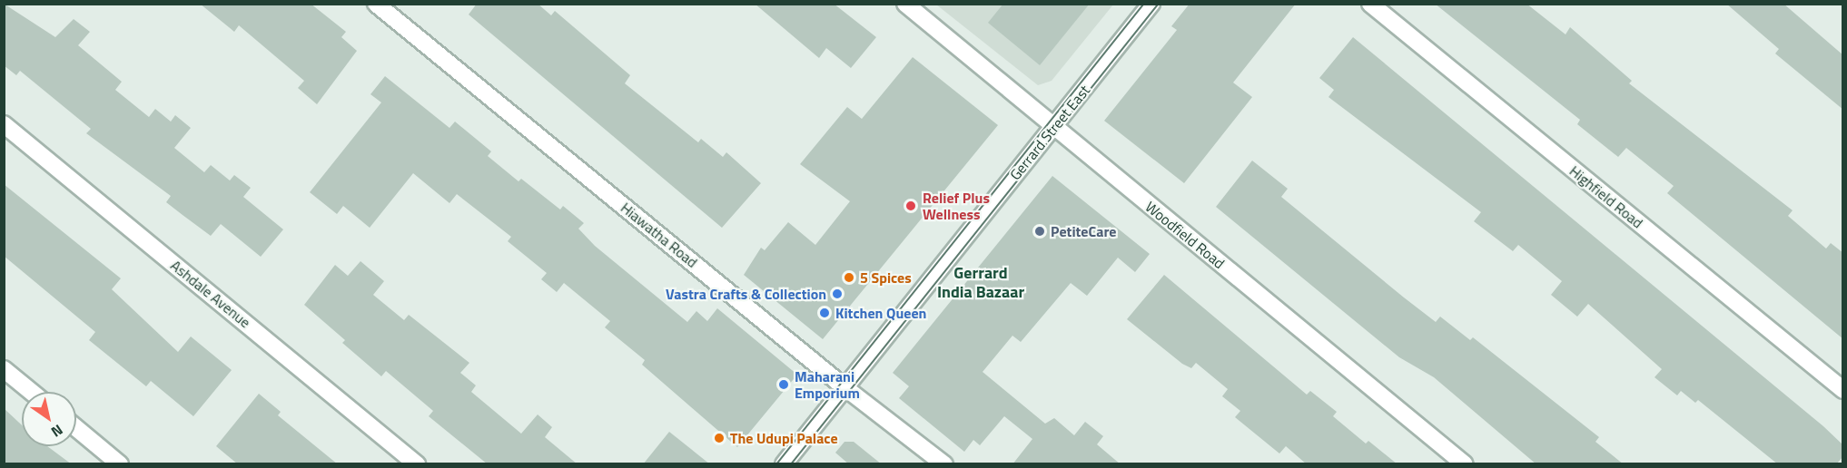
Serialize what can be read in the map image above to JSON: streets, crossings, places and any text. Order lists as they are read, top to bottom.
{
  "streets": {
    "street": [
      "Gerrard Street East",
      "Highfield Road",
      "Hiawatha Road",
      "Woodfield Road",
      "Ashdale Avenue"
    ]
  },
  "crossings": [
    ["Gerrard Street East", "Hiawatha Road"],
    ["Gerrard Street East", "Woodfield Road"]
  ],
  "districts": ["Gerrard India Bazaar"],
  "places": [
    "Relief Plus Wellness",
    "PetiteCare",
    "5 Spices",
    "Vastra Crafts & Collection",
    "Kitchen Queen",
    "Maharani Emporium",
    "The Udupi Palace"
  ],
  "north": "bottom right"
}
